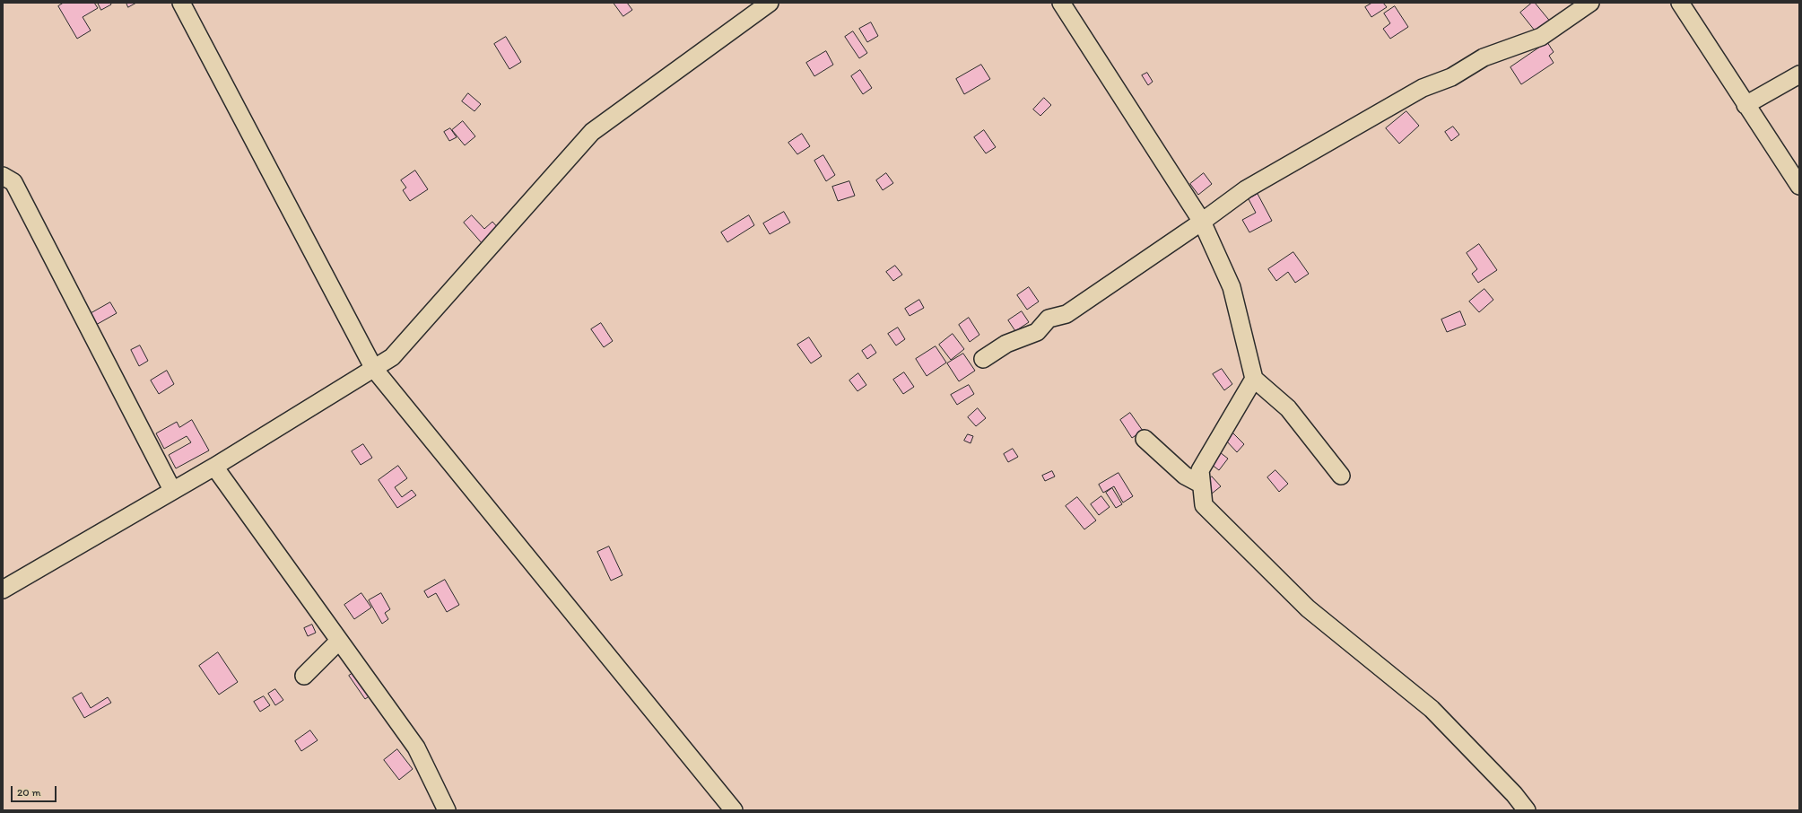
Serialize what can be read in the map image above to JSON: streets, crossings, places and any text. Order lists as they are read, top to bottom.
{
  "scale_bar": "20 m"
}
